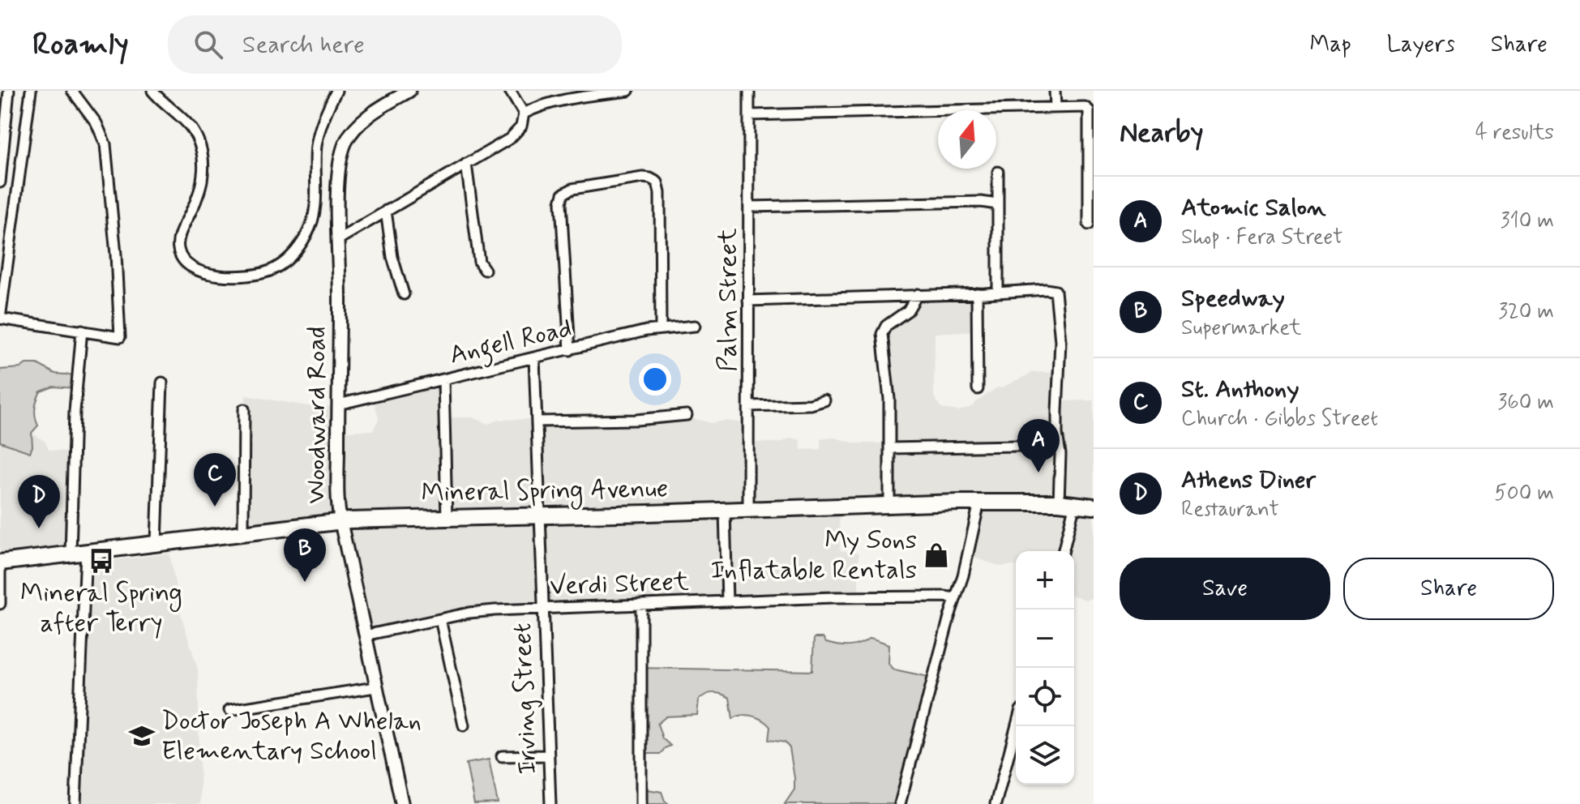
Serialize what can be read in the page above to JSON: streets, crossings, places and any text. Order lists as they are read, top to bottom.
{
  "streets": {
    "main road": ["Mineral Spring Avenue"],
    "street": [
      "Palm Street",
      "Angell Road",
      "Woodward Road",
      "Verdi Street",
      "Irving Street"
    ]
  },
  "crossings": [
    ["Palm Street", "Mineral Spring Avenue"],
    ["Angell Road", "Woodward Road"],
    ["Angell Road", "Irving Street"],
    ["Woodward Road", "Mineral Spring Avenue"],
    ["Woodward Road", "Verdi Street"],
    ["Mineral Spring Avenue", "Irving Street"],
    ["Verdi Street", "Irving Street"]
  ],
  "places": {
    "shop": ["My Sons Inflatable Rentals"],
    "bus stop": ["Mineral Spring after Terry"],
    "school or university": ["Doctor Joseph A Whelan Elementary School"]
  },
  "north": "top",
  "page": {
    "header": "Roamly",
    "search": "Search here",
    "nav": ["Map", "Layers", "Share"],
    "heading": ["Nearby", "4 results"],
    "list": [
      {
        "mark": "A",
        "name": "Atomic Salon",
        "note": "Shop · Fera Street",
        "value": "310 m"
      },
      {
        "mark": "B",
        "name": "Speedway",
        "note": "Supermarket",
        "value": "320 m"
      },
      {
        "mark": "C",
        "name": "St. Anthony",
        "note": "Church · Gibbs Street",
        "value": "360 m"
      },
      {
        "mark": "D",
        "name": "Athens Diner",
        "note": "Restaurant",
        "value": "500 m"
      }
    ],
    "pins": [
      "A",
      "C",
      "D",
      "B"
    ],
    "buttons": ["Save", "Share"],
    "map_buttons": ["+", "−"]
  }
}
